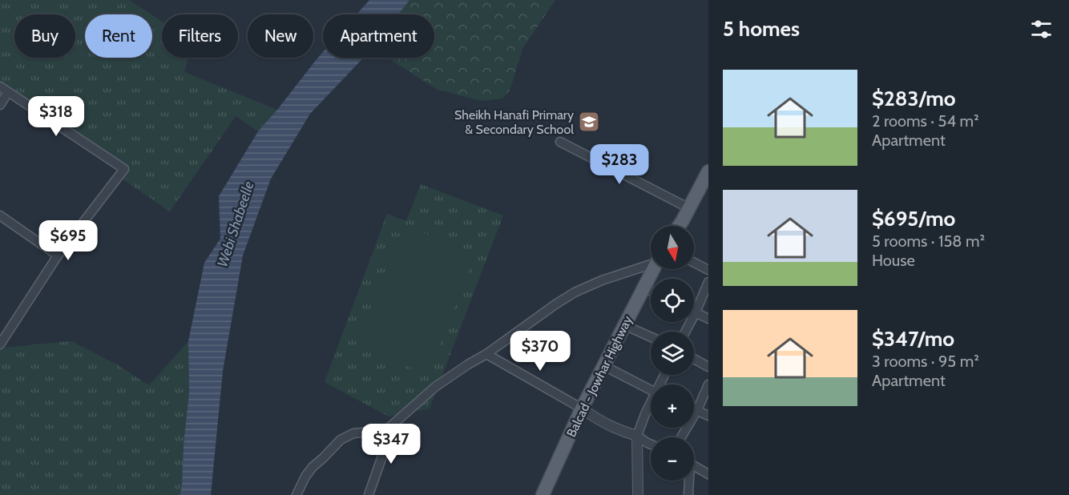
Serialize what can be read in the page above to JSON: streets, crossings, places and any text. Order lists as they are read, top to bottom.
{
  "streets": {
    "main road": ["Balcad - Jowhar Highway"]
  },
  "water": ["Webi Shabeelle"],
  "places": {
    "school or university": ["Sheikh Hanafi Primary & Secondary School"]
  },
  "north": "bottom",
  "page": {
    "heading": "5 homes",
    "chip": [
      "Buy",
      "Rent",
      "Filters",
      "New",
      "Apartment"
    ],
    "list": [
      {
        "name": "$283/mo",
        "note": "2 rooms · 54 m² · Apartment"
      },
      {
        "name": "$695/mo",
        "note": "5 rooms · 158 m² · House"
      },
      {
        "name": "$347/mo",
        "note": "3 rooms · 95 m² · Apartment"
      }
    ],
    "price": [
      "$318",
      "$283",
      "$695",
      "$370",
      "$347"
    ],
    "map_buttons": ["+", "−"]
  }
}
